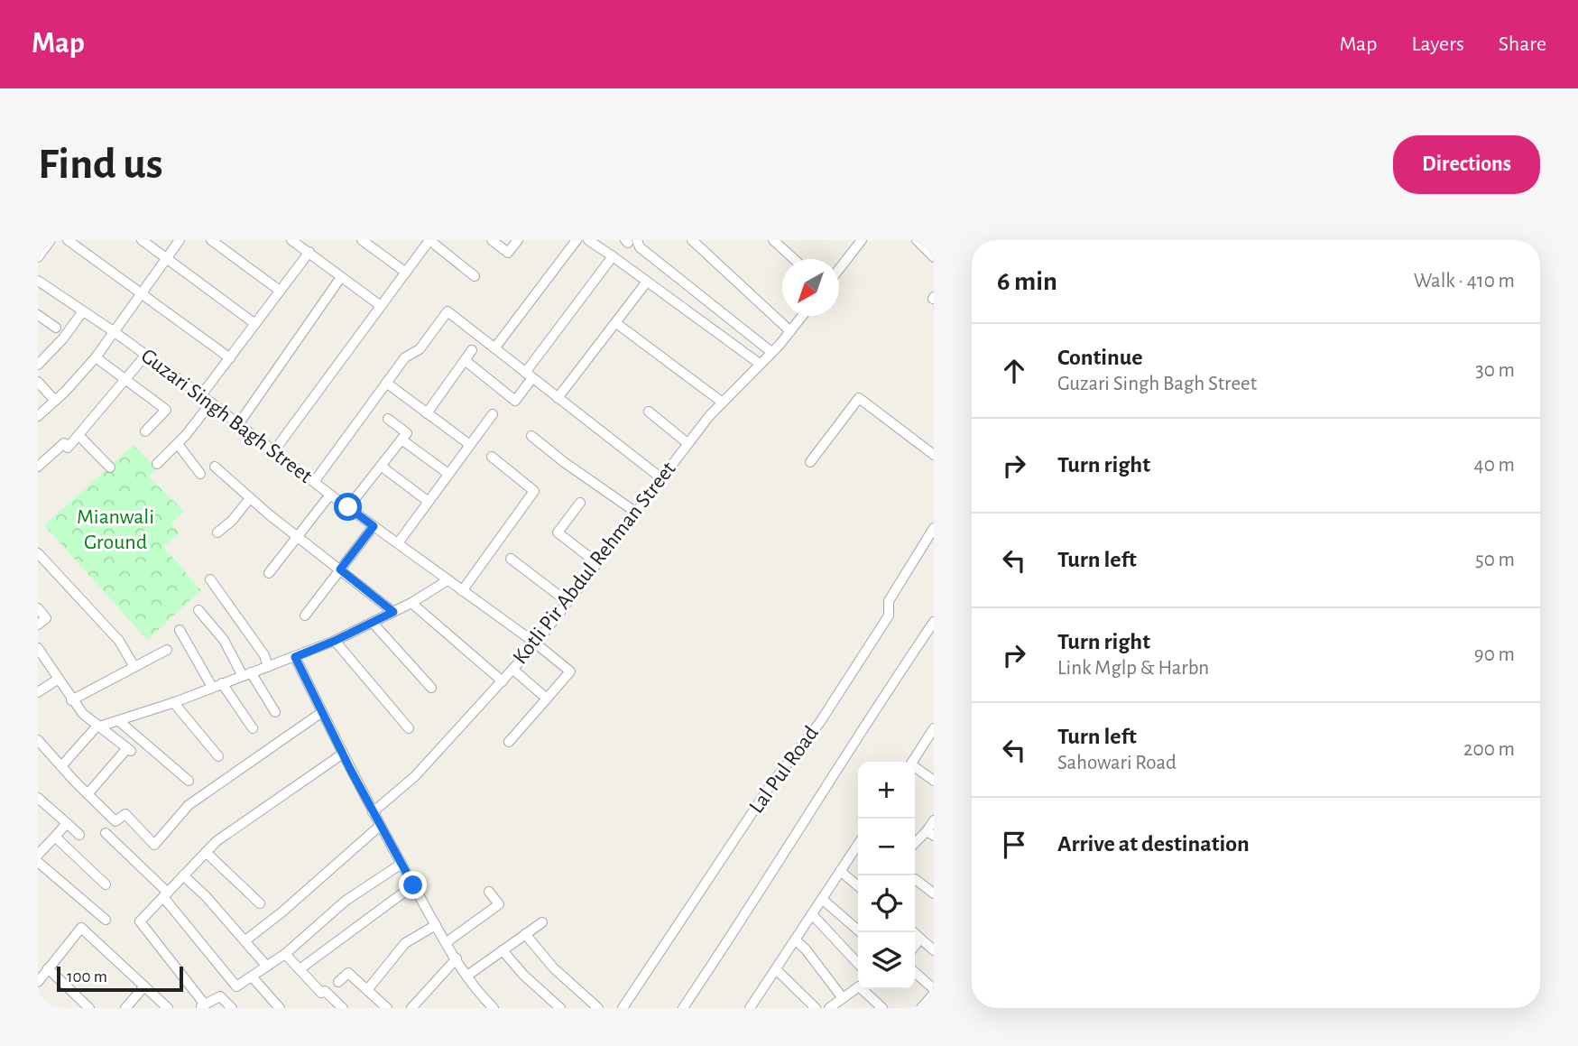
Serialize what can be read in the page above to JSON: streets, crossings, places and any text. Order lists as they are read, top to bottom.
{
  "streets": {
    "street": ["Guzari Singh Bagh Street", "Kotli Pir Abdul Rehman Street", "Lal Pul Road"]
  },
  "crossings": [
    ["Guzari Singh Bagh Street", "Kotli Pir Abdul Rehman Street"]
  ],
  "parks": ["Mianwali Ground"],
  "scale_bar": "100 m",
  "north": "bottom left",
  "page": {
    "header": "Map",
    "nav": ["Map", "Layers", "Share"],
    "buttons": "Directions",
    "title": "Find us",
    "heading": ["6 min", "Walk · 410 m"],
    "list": [
      ["Continue", "Guzari Singh Bagh Street", "30 m"],
      ["Turn right", "40 m"],
      ["Turn left", "50 m"],
      ["Turn right", "Link Mglp & Harbn", "90 m"],
      ["Turn left", "Sahowari Road", "200 m"],
      "Arrive at destination"
    ],
    "map_buttons": ["+", "−"],
    "scale": "100 m"
  }
}
